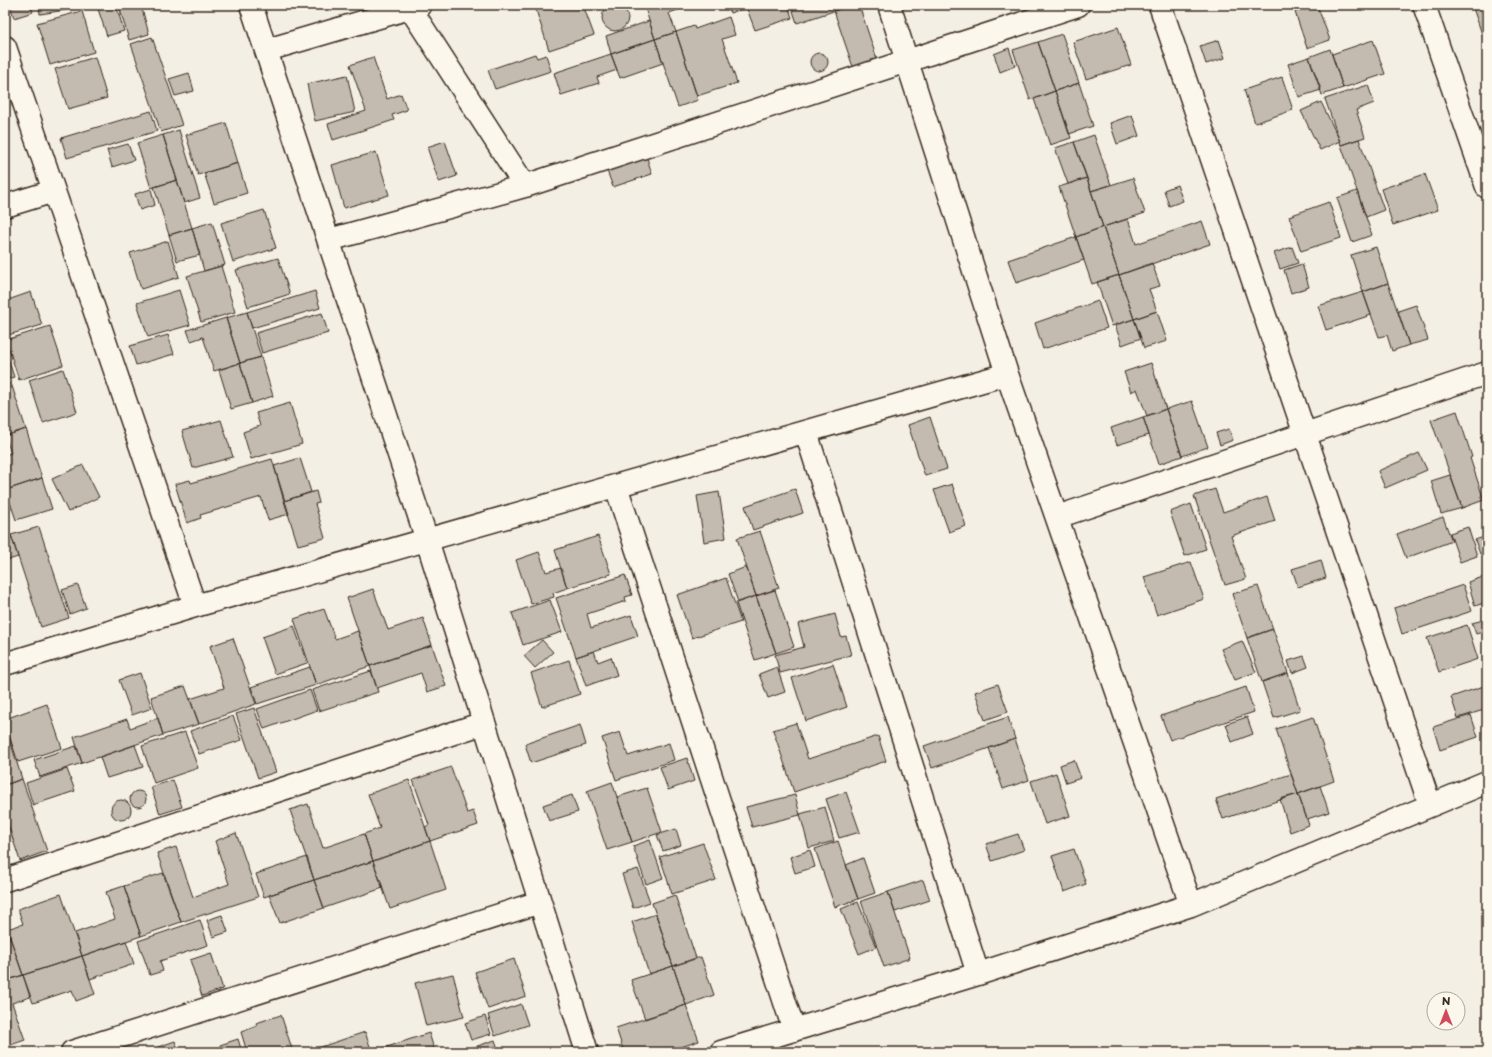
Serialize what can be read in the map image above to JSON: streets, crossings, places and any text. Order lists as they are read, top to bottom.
{
  "north": "top"
}
